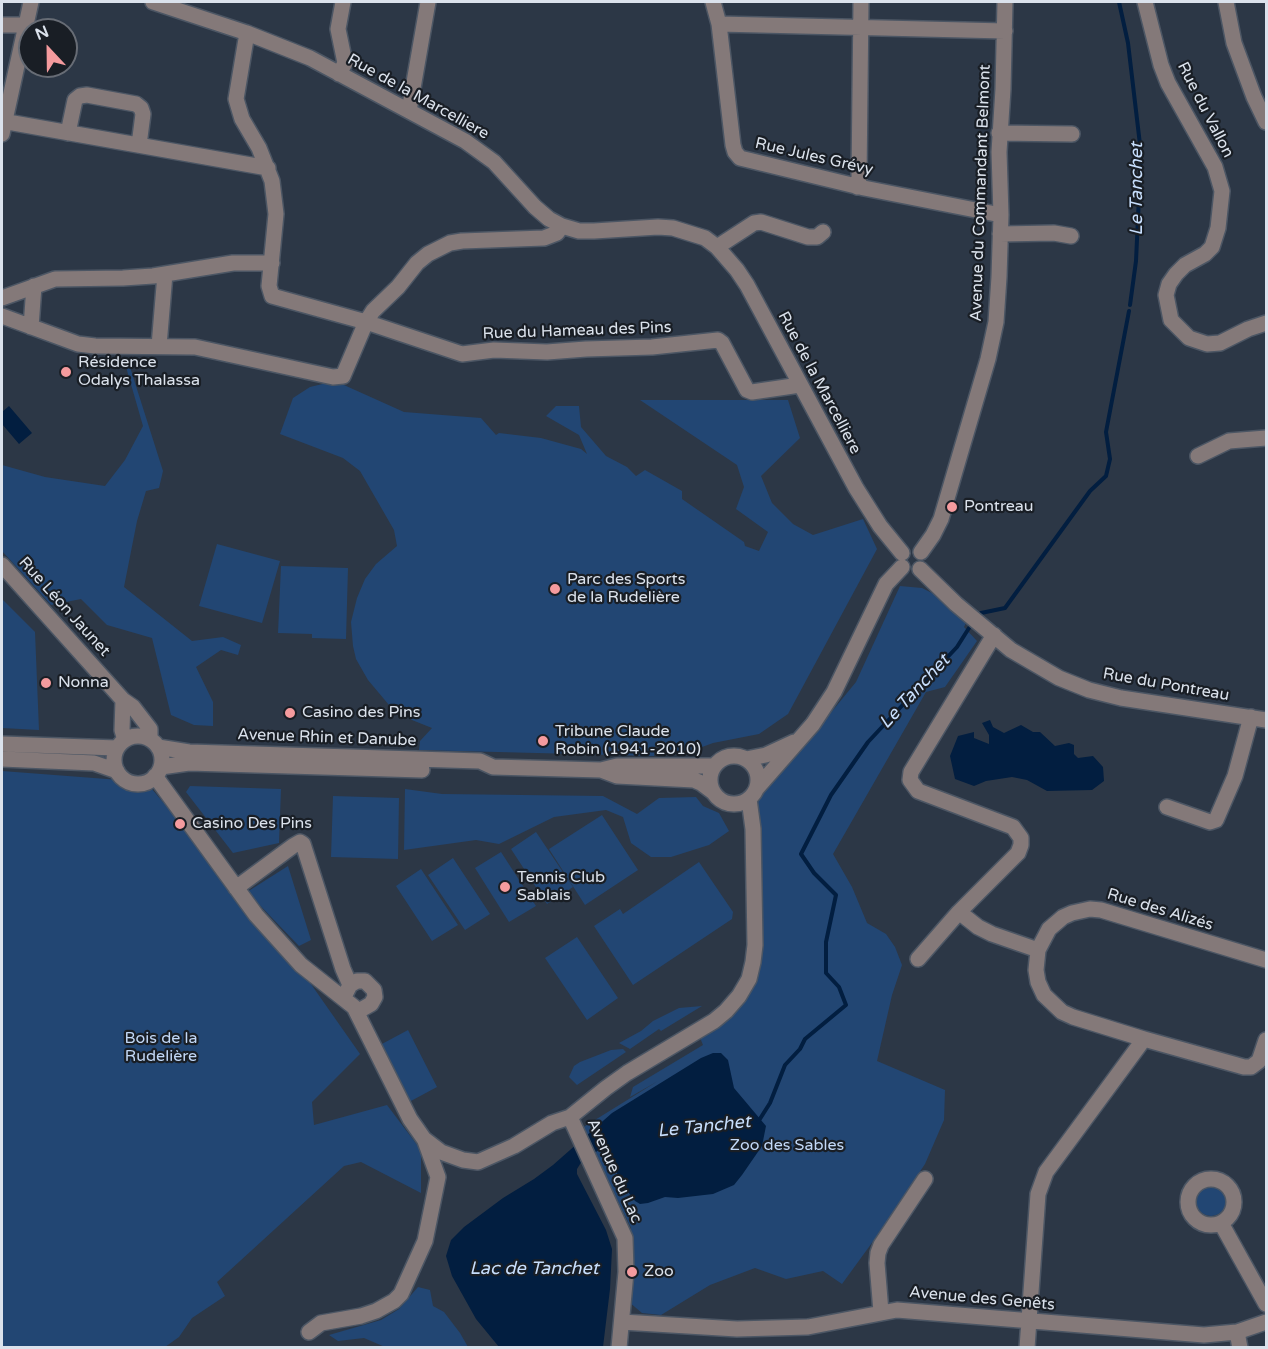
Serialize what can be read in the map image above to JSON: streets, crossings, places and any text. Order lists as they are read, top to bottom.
{
  "streets": {
    "street": [
      "Rue de la Marcelliere",
      "Rue du Vallon",
      "Rue Jules Grévy",
      "Avenue du Commandant Belmont",
      "Rue du Hameau des Pins",
      "Rue Léon Jaunet",
      "Rue du Pontreau",
      "Avenue Rhin et Danube",
      "Rue des Alizés",
      "Avenue du Lac",
      "Avenue des Genêts"
    ]
  },
  "crossings": [
    ["Rue de la Marcelliere", "Avenue du Commandant Belmont"],
    ["Rue de la Marcelliere", "Rue du Hameau des Pins"],
    ["Rue de la Marcelliere", "Rue du Pontreau"],
    ["Rue Jules Grévy", "Avenue du Commandant Belmont"],
    ["Avenue du Commandant Belmont", "Rue du Pontreau"],
    ["Rue Léon Jaunet", "Avenue Rhin et Danube"],
    ["Avenue du Lac", "Avenue des Genêts"]
  ],
  "water": ["Le Tanchet", "Lac de Tanchet"],
  "parks": ["Bois de la Rudelière", "Zoo des Sables"],
  "places": [
    "Résidence Odalys Thalassa",
    "Pontreau",
    "Parc des Sports de la Rudelière",
    "Nonna",
    "Casino des Pins",
    "Tribune Claude Robin (1941-2010)",
    "Casino Des Pins",
    "Tennis Club Sablais",
    "Zoo"
  ],
  "north": "top"
}
